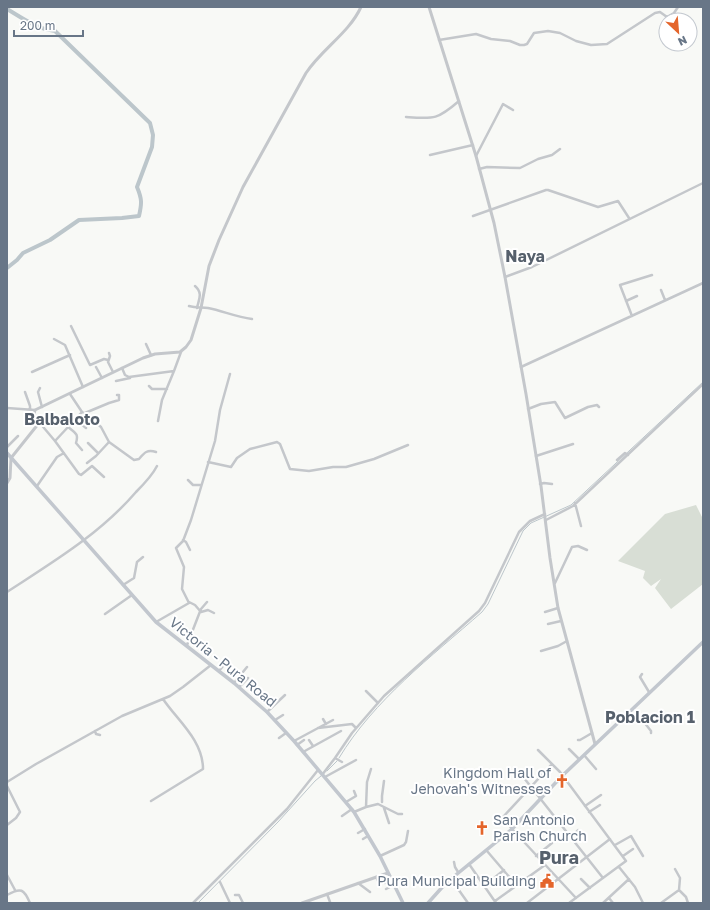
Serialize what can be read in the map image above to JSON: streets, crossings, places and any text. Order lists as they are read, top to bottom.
{
  "streets": {
    "main road": ["Victoria - Pura Road"]
  },
  "districts": [
    "Naya",
    "Balbaloto",
    "Poblacion 1",
    "Pura"
  ],
  "places": {
    "church": ["Kingdom Hall of Jehovah's Witnesses", "San Antonio Parish Church"],
    "public building": ["Pura Municipal Building"]
  },
  "scale_bar": "200 m",
  "north": "bottom right"
}
